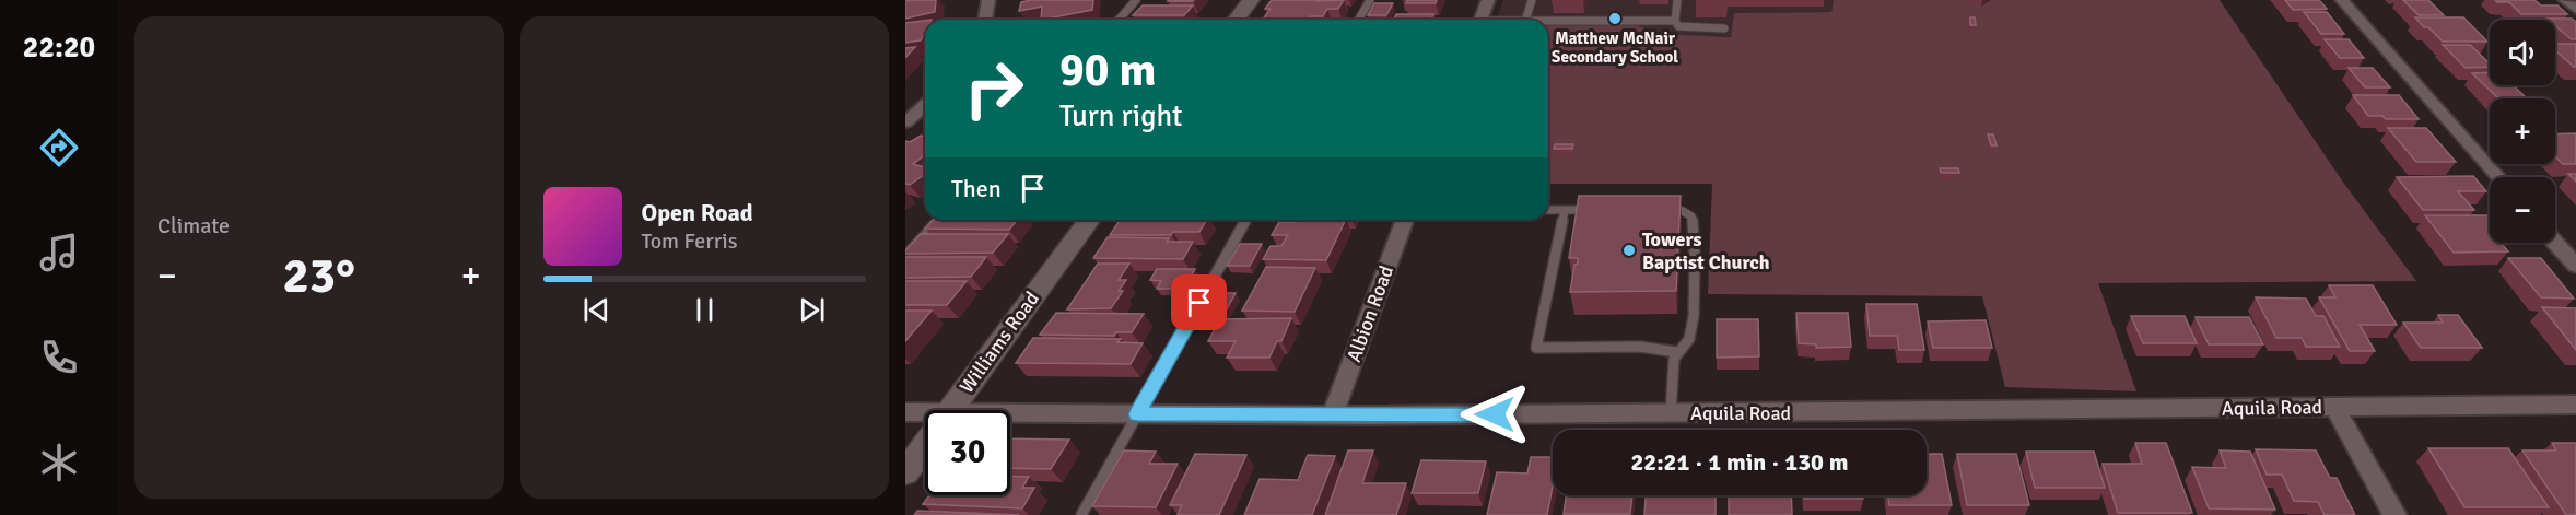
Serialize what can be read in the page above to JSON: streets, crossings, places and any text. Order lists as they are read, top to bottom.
{
  "streets": {
    "street": ["Albion Road", "Williams Road", "Aquila Road"]
  },
  "crossings": [
    ["Albion Road", "Aquila Road"]
  ],
  "places": ["Matthew McNair Secondary School", "Towers Baptist Church"],
  "page": {
    "tabs": "22:20",
    "tile": "Climate",
    "map_buttons": ["+", "−"],
    "turn": ["90 m", "Turn right"],
    "then": "Then",
    "song": ["Open Road", "Tom Ferris"],
    "heat": ["−", "23°", "+"],
    "limit": "30",
    "trip": "22:21 · 1 min · 130 m"
  }
}
